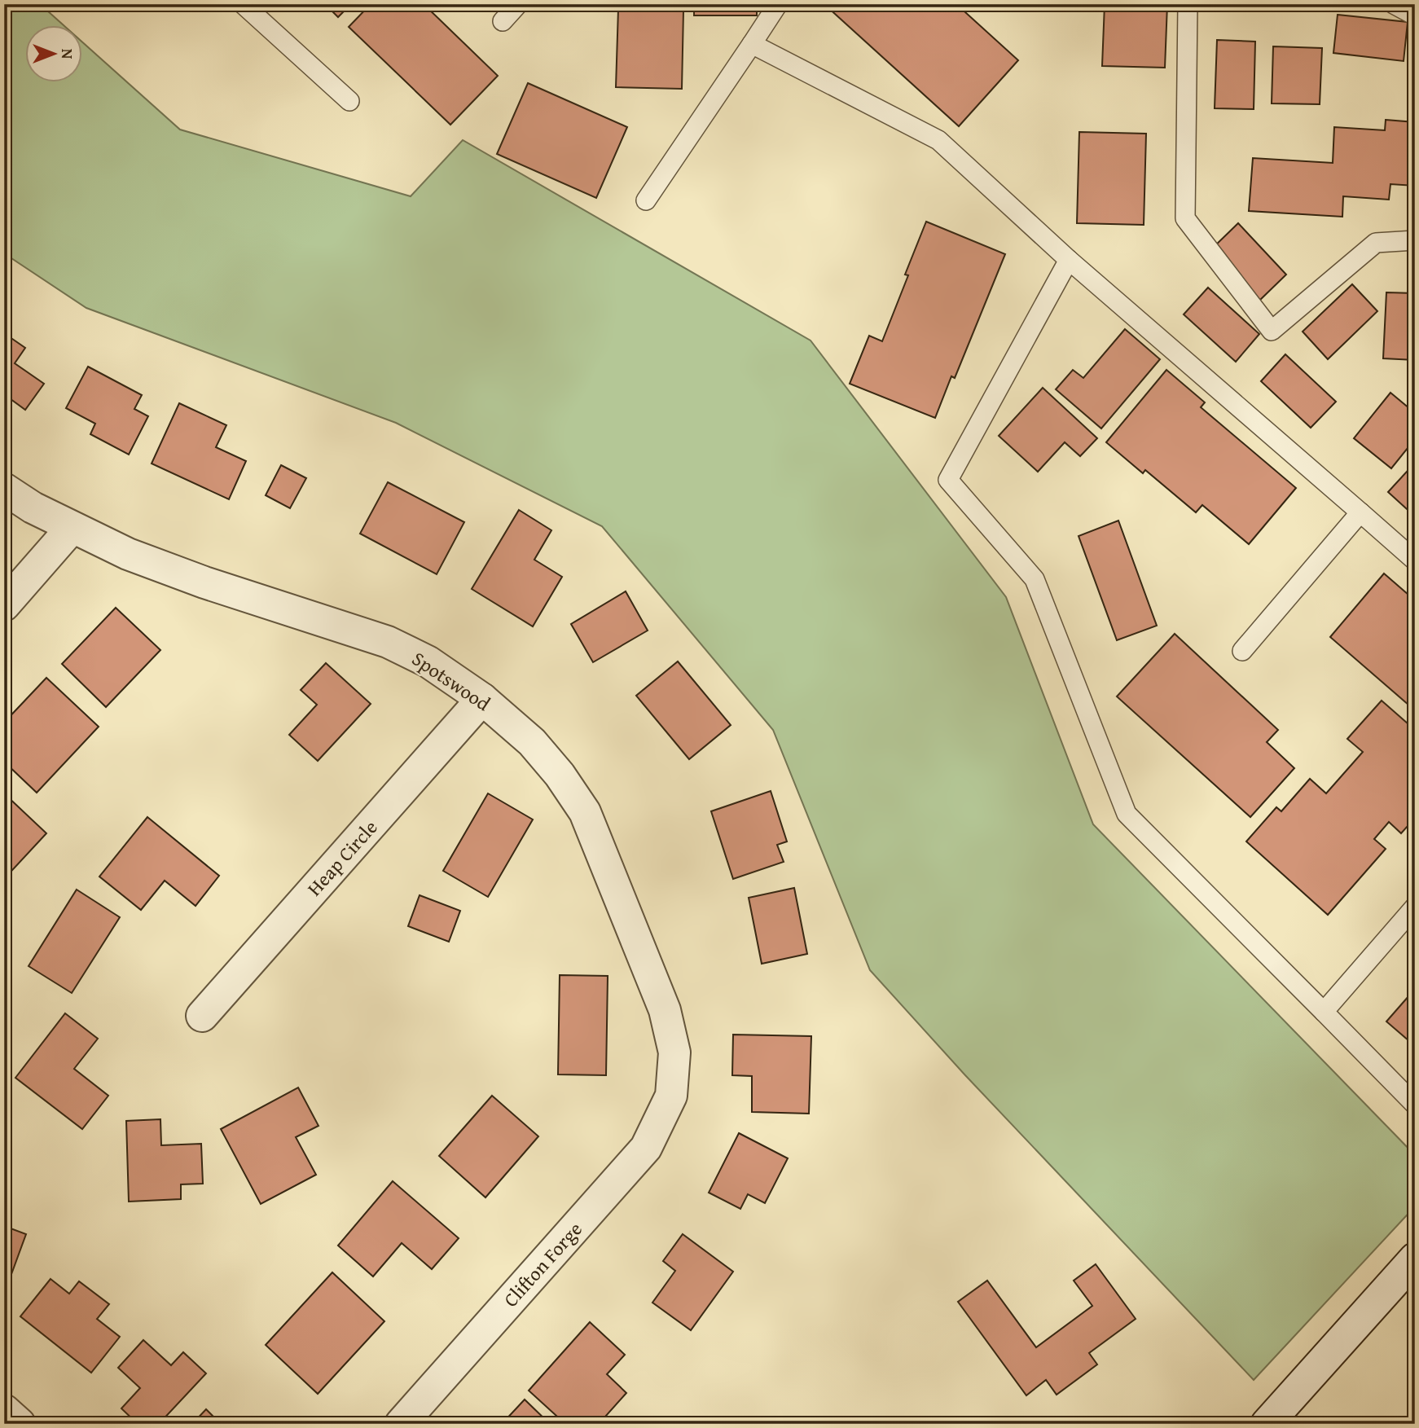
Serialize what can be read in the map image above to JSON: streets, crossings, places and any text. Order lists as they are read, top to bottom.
{
  "streets": {
    "street": ["Spotswood", "Heap Circle", "Clifton Forge"]
  },
  "crossings": [
    ["Spotswood", "Heap Circle"],
    ["Spotswood", "Clifton Forge"]
  ],
  "north": "right"
}
